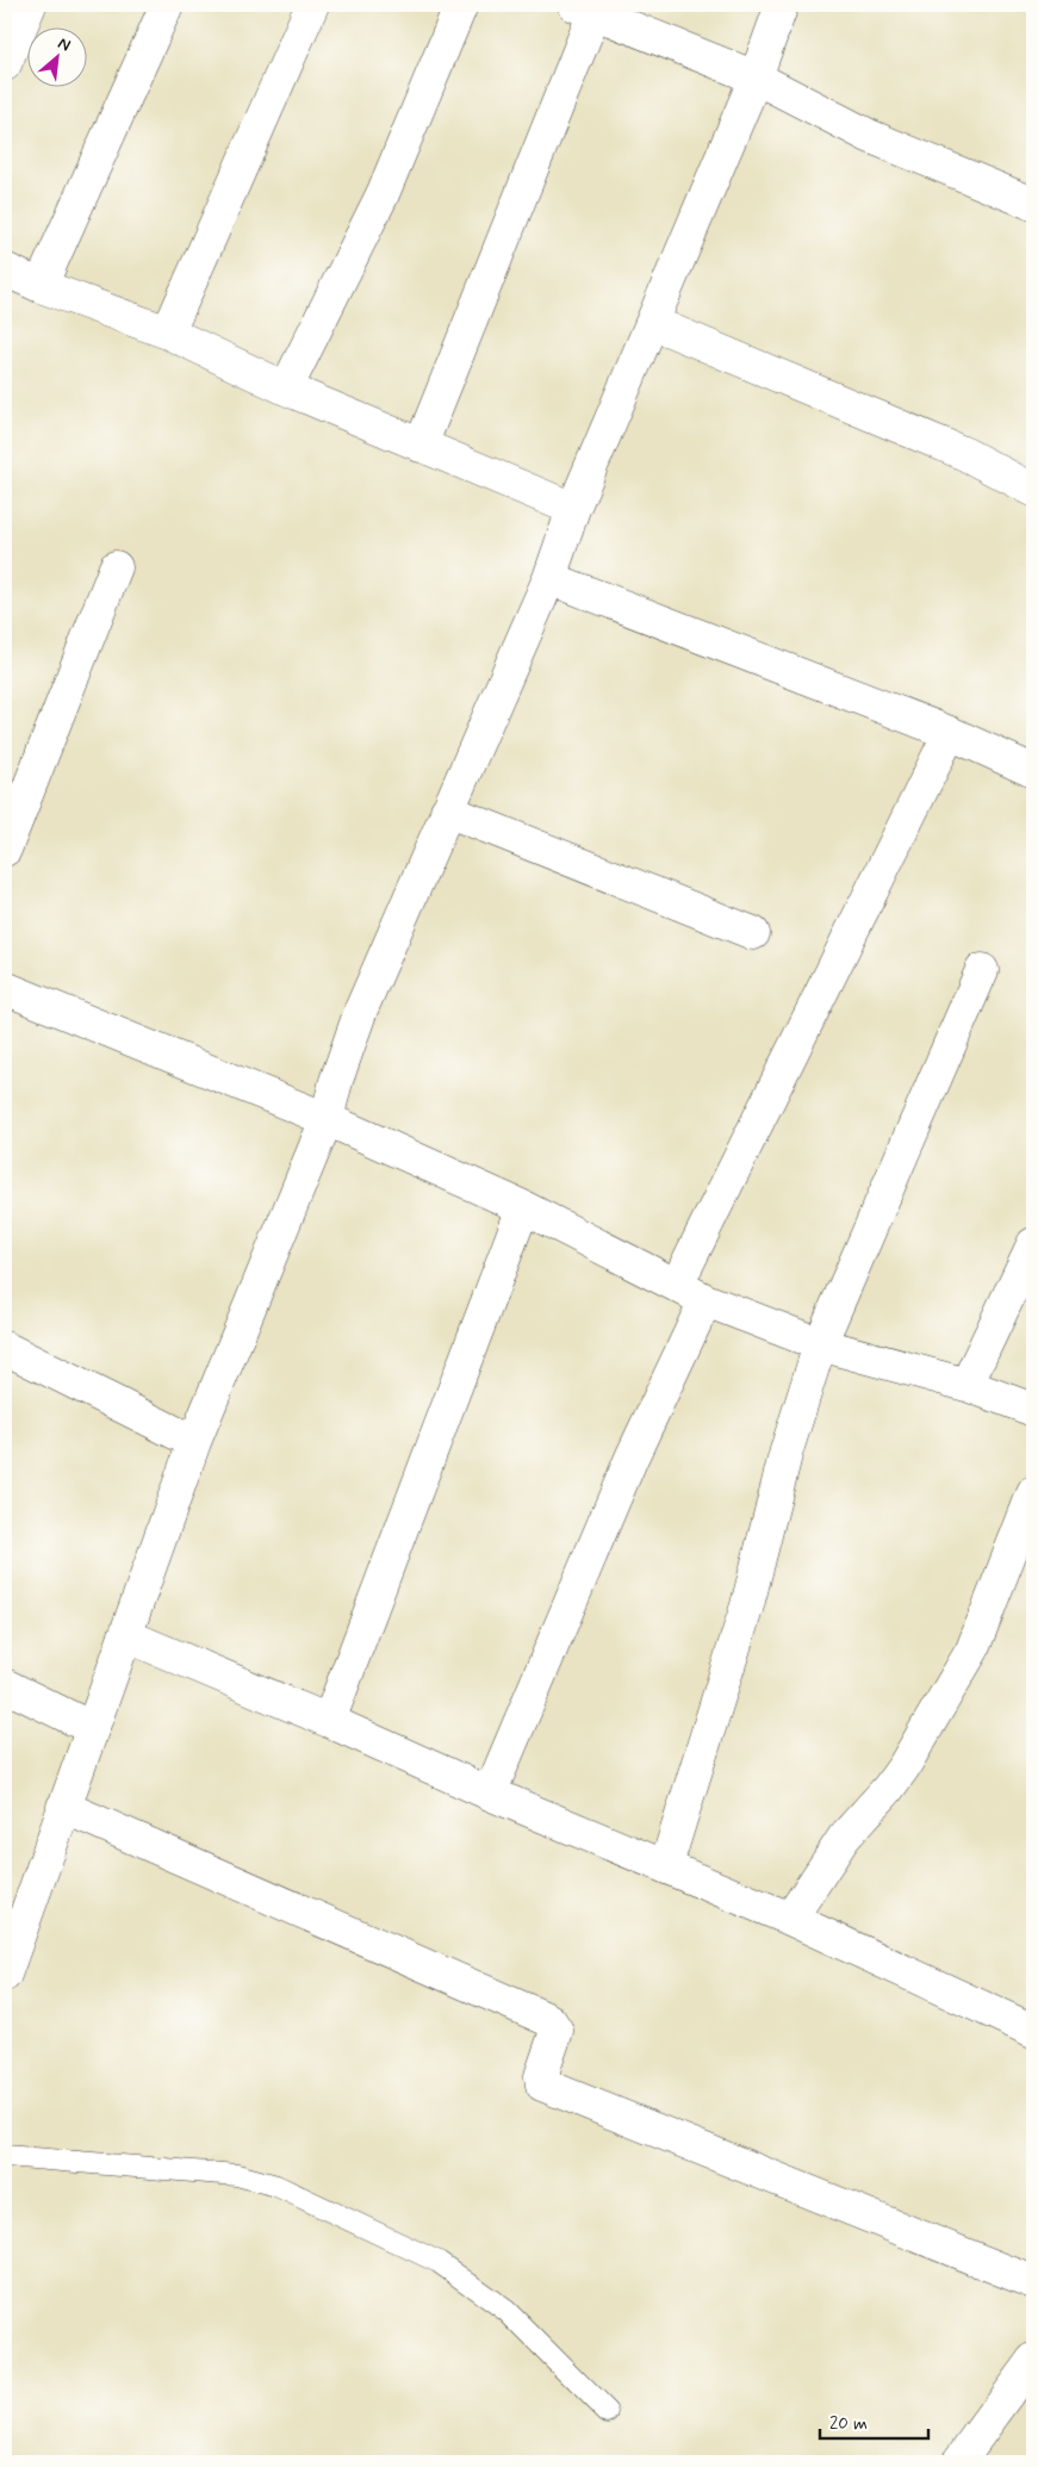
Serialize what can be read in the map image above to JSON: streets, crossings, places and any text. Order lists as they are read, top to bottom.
{
  "scale_bar": "20 m",
  "north": "top right"
}
